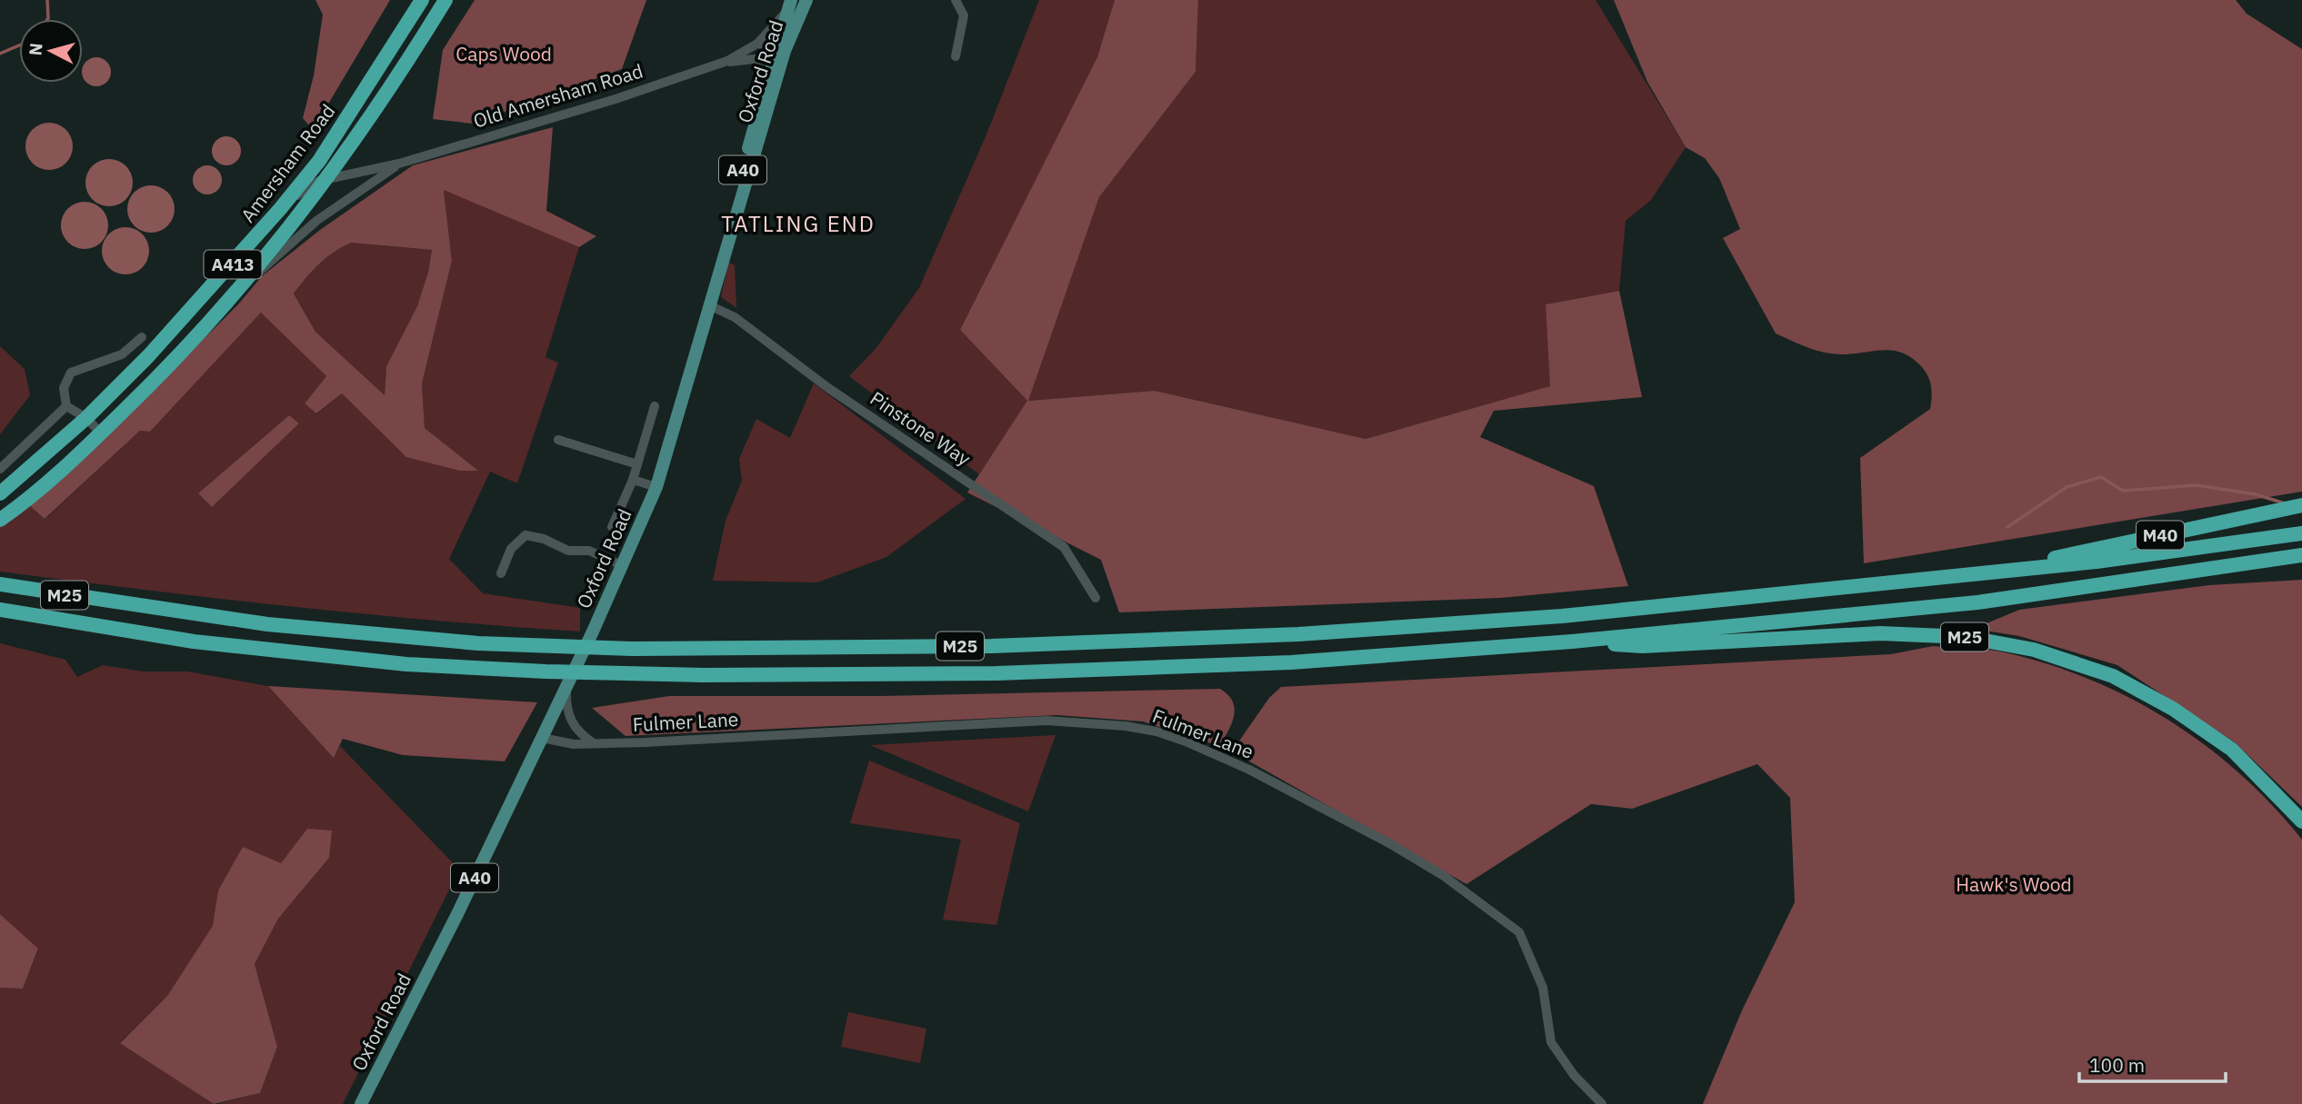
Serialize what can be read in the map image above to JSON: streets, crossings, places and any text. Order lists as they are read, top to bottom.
{
  "streets": {
    "highway": [
      "Amersham Road",
      "A413",
      "M40",
      "M25"
    ],
    "main road": ["Oxford Road", "A40"],
    "street": ["Old Amersham Road", "Pinstone Way", "Fulmer Lane"]
  },
  "crossings": [
    ["Oxford Road", "Old Amersham Road"],
    ["Oxford Road", "A40"],
    ["Oxford Road", "Pinstone Way"],
    ["Oxford Road", "Fulmer Lane"],
    ["Old Amersham Road", "Amersham Road"],
    ["Old Amersham Road", "A40"],
    ["Old Amersham Road", "A413"],
    ["M40", "M25"]
  ],
  "districts": ["TATLING END"],
  "parks": ["Caps Wood", "Hawk's Wood"],
  "scale_bar": "100 m",
  "north": "left"
}
